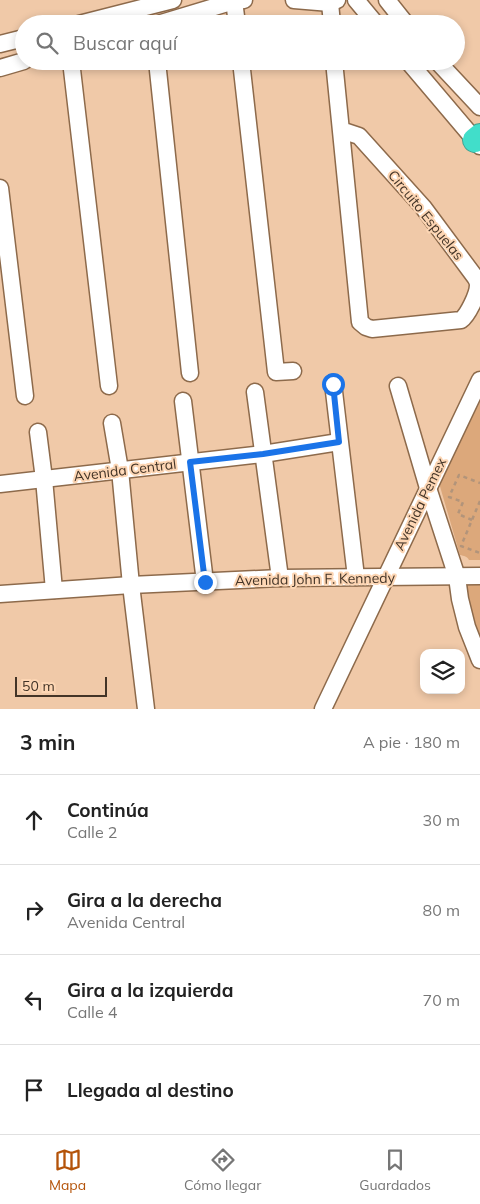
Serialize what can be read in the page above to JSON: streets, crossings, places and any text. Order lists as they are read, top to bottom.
{
  "streets": {
    "street": [
      "Circuito Espuelas",
      "Avenida Central",
      "Avenida Pemex",
      "Avenida John F. Kennedy"
    ]
  },
  "crossings": [
    ["Avenida Pemex", "Avenida John F. Kennedy"]
  ],
  "scale_bar": "50 m",
  "page": {
    "search": "Buscar aquí",
    "scale": "50 m",
    "heading": ["3 min", "A pie · 180 m"],
    "list": [
      ["Continúa", "Calle 2", "30 m"],
      ["Gira a la derecha", "Avenida Central", "80 m"],
      ["Gira a la izquierda", "Calle 4", "70 m"],
      "Llegada al destino"
    ],
    "nav": ["Mapa", "Cómo llegar", "Guardados"]
  }
}
